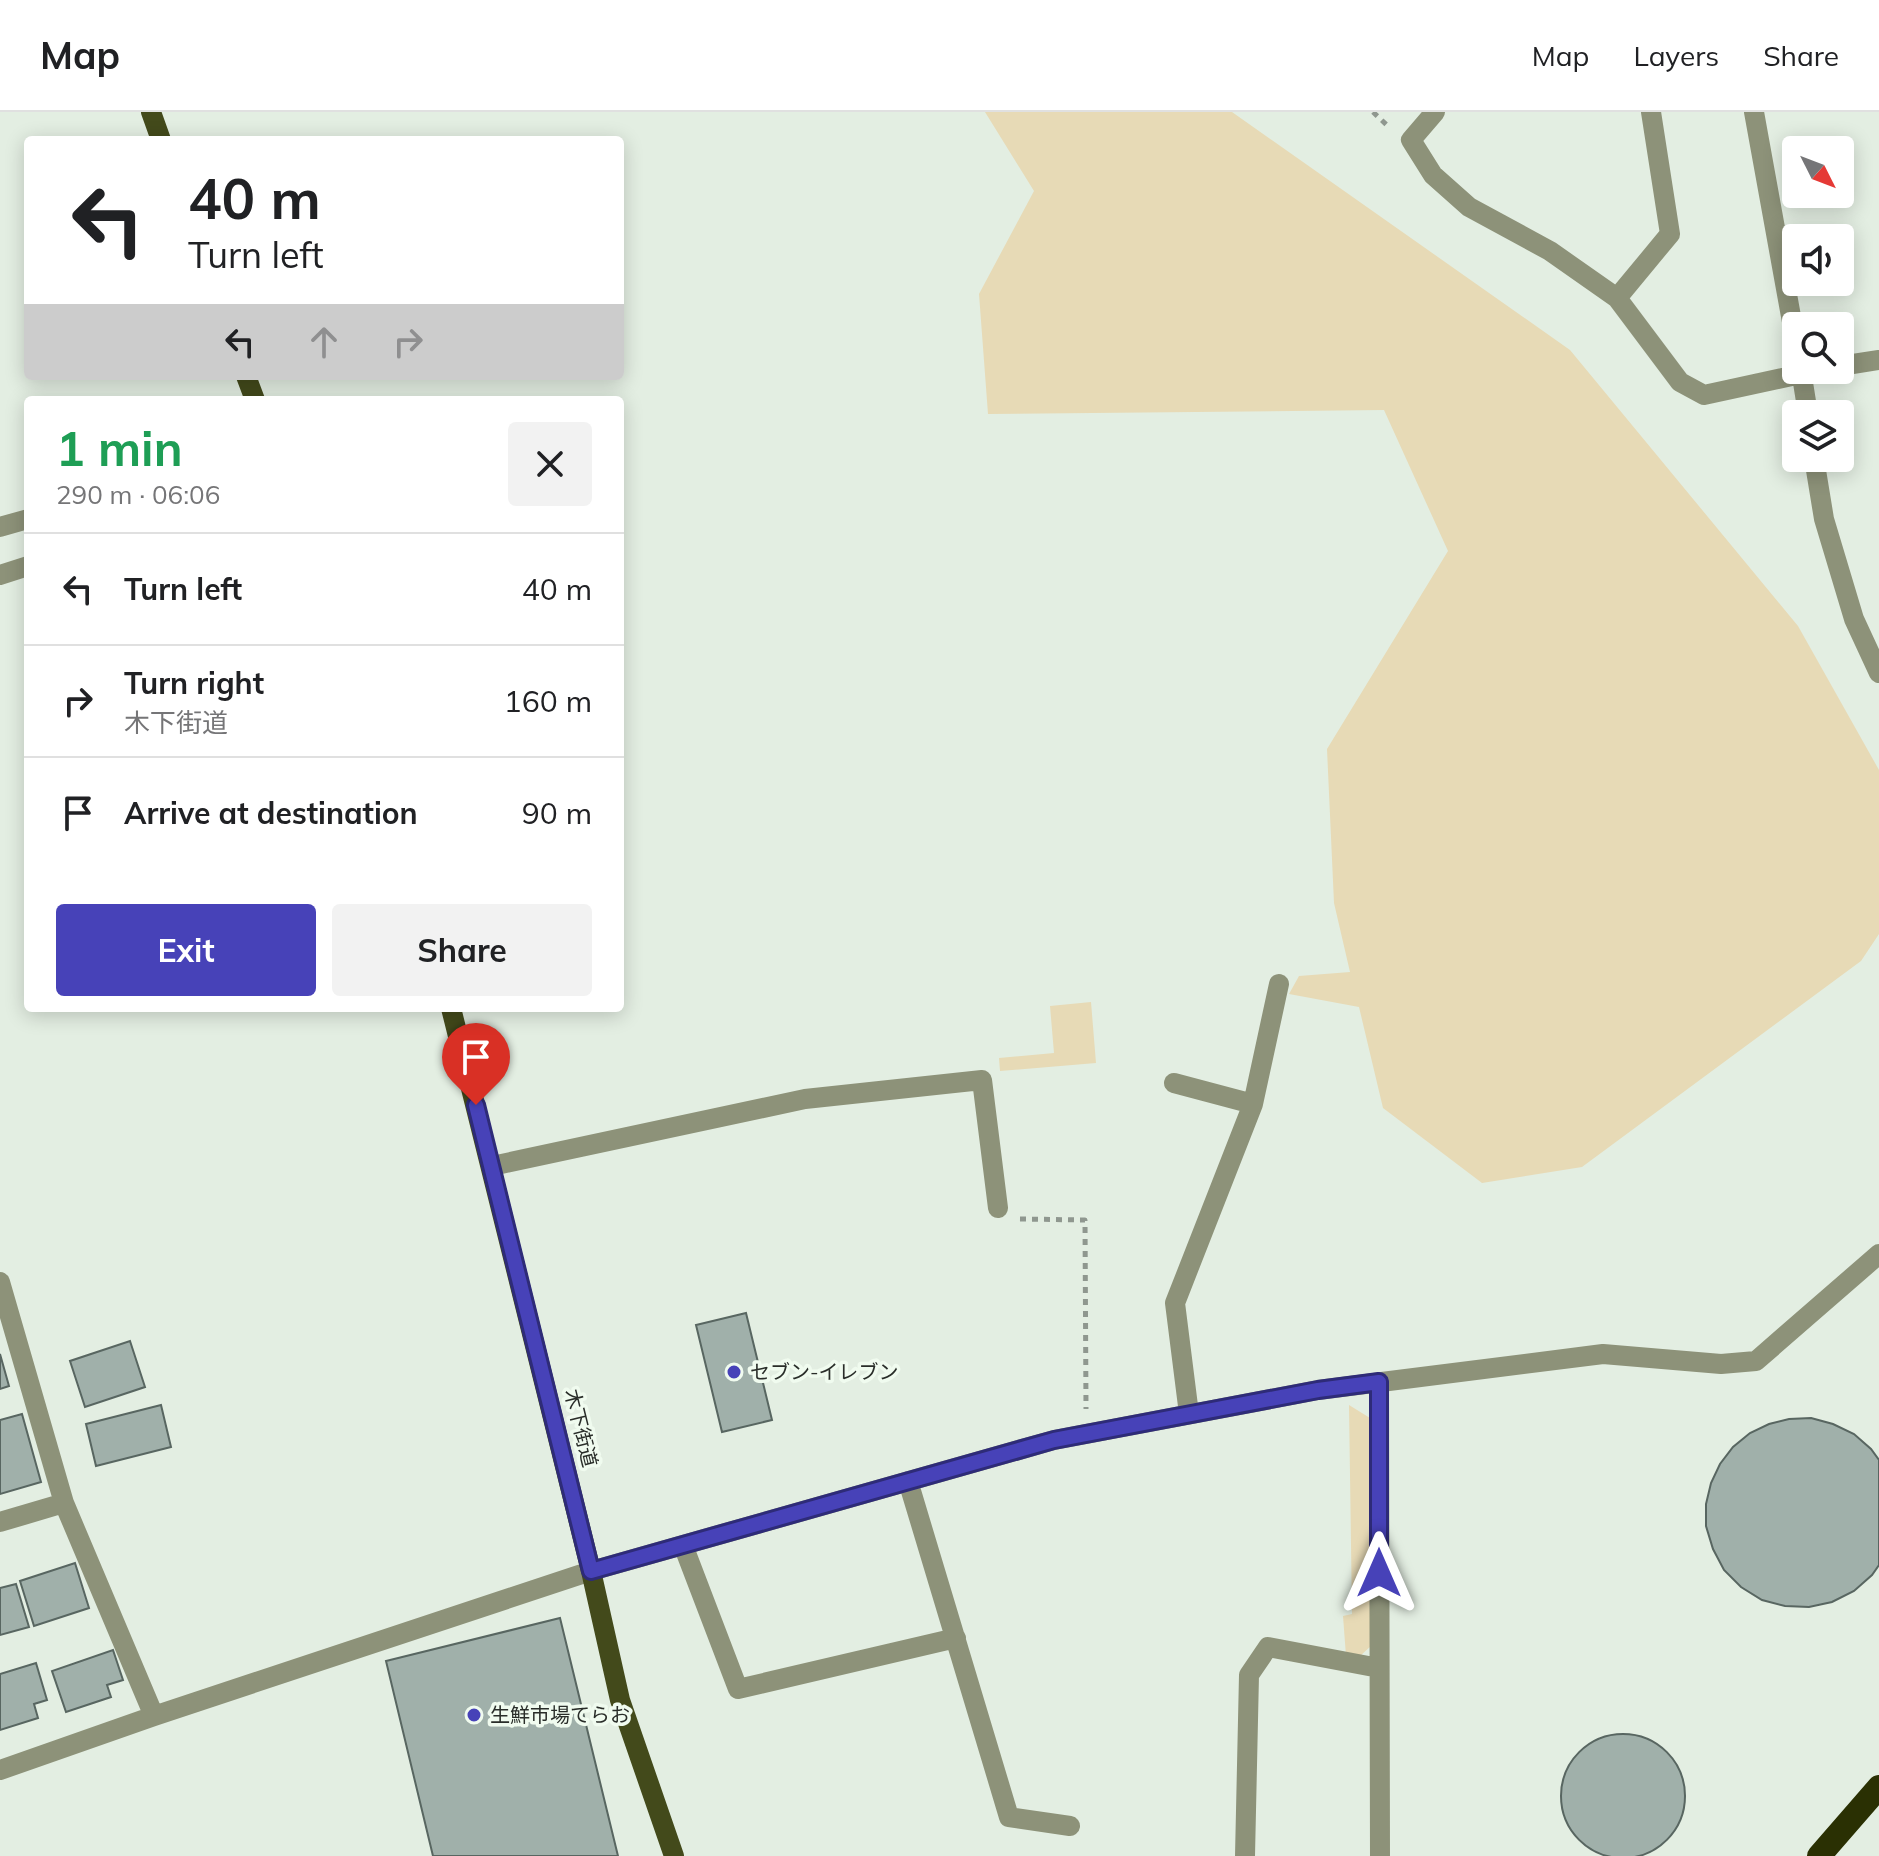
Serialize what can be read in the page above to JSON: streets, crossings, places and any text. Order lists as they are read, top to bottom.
{
  "streets": {
    "main road": ["木下街道"]
  },
  "places": ["セブン-イレブン", "生鮮市場てらお"],
  "north": "bottom right",
  "page": {
    "header": "Map",
    "nav": ["Map", "Layers", "Share"],
    "turn": ["40 m", "Turn left"],
    "heading": ["1 min", "290 m · 06:06"],
    "list": [
      {
        "name": "Turn left",
        "value": "40 m"
      },
      {
        "name": "Turn right",
        "note": "木下街道",
        "value": "160 m"
      },
      {
        "name": "Arrive at destination",
        "value": "90 m"
      }
    ],
    "buttons": ["Exit", "Share"]
  }
}
